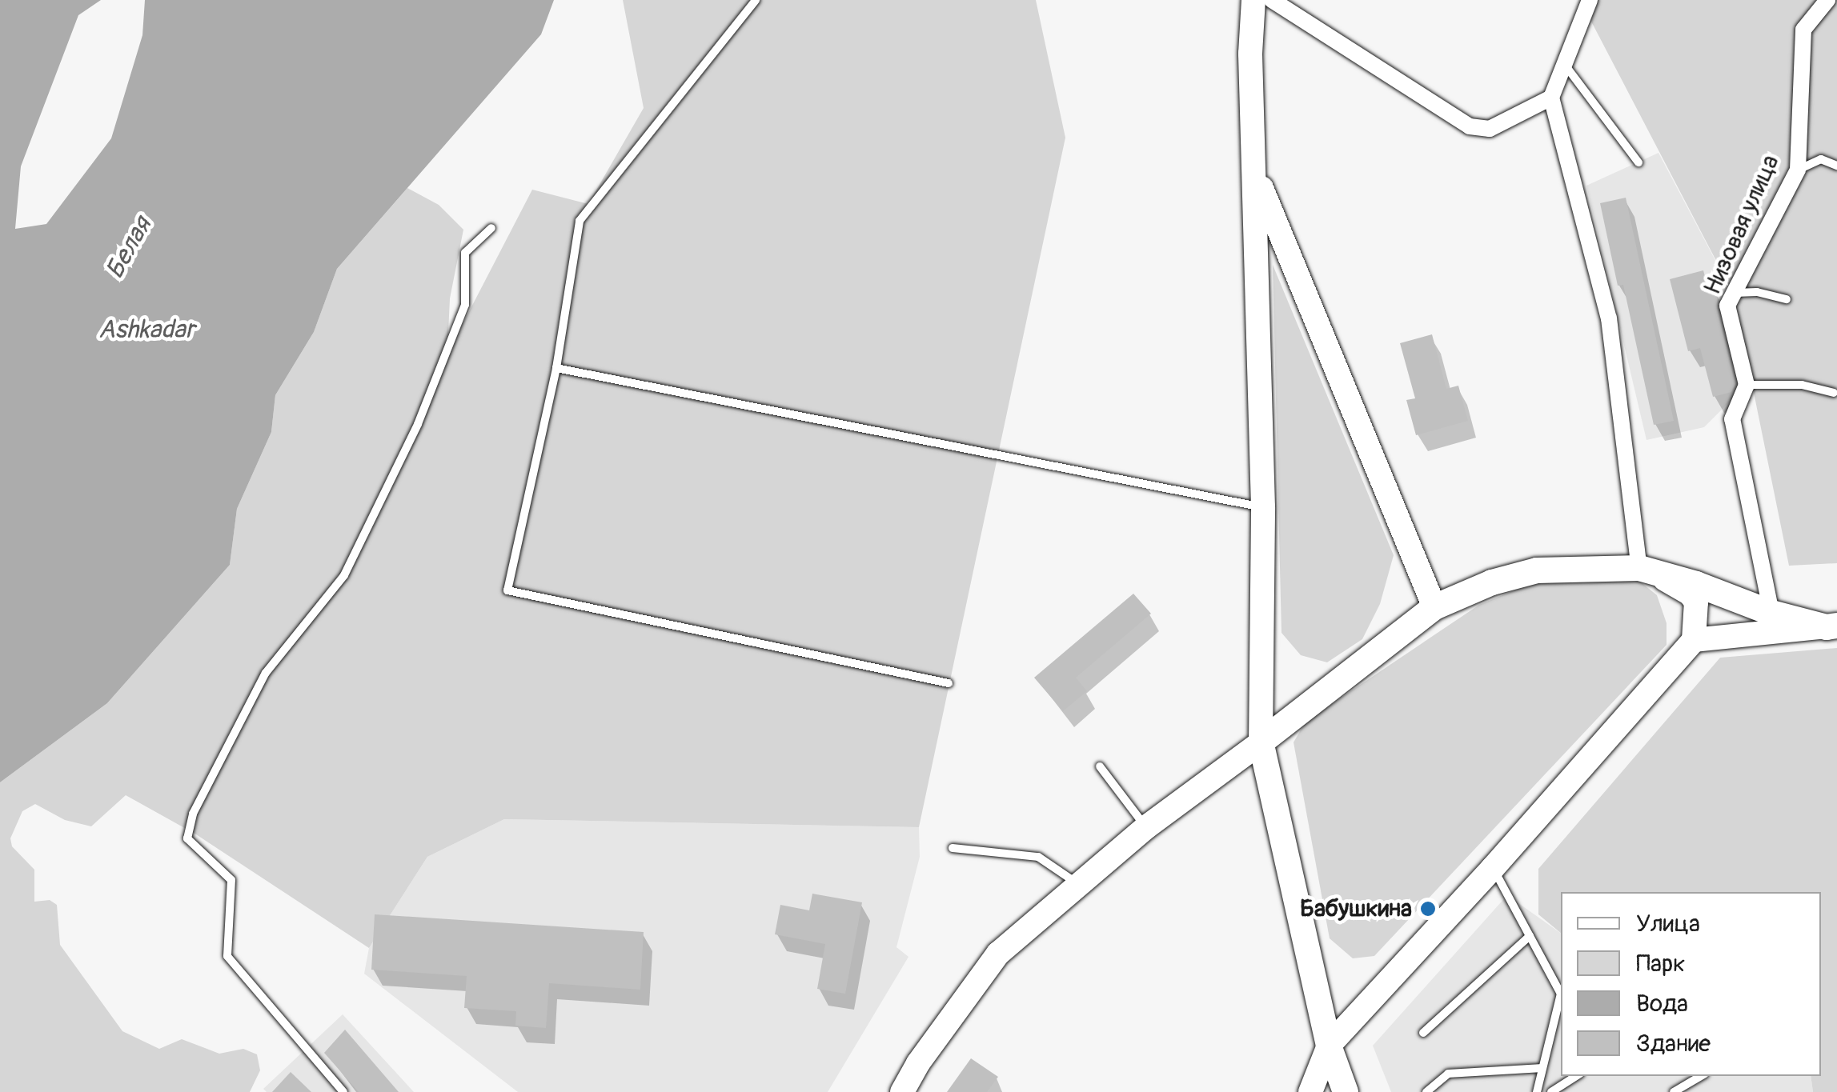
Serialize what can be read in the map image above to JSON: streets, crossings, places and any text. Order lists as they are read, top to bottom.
{
  "streets": {
    "street": ["Низовая улица"]
  },
  "water": ["Белая", "Ashkadar"],
  "places": ["Бабушкина"],
  "legend": [
    "Улица",
    "Парк",
    "Вода",
    "Здание"
  ]
}
